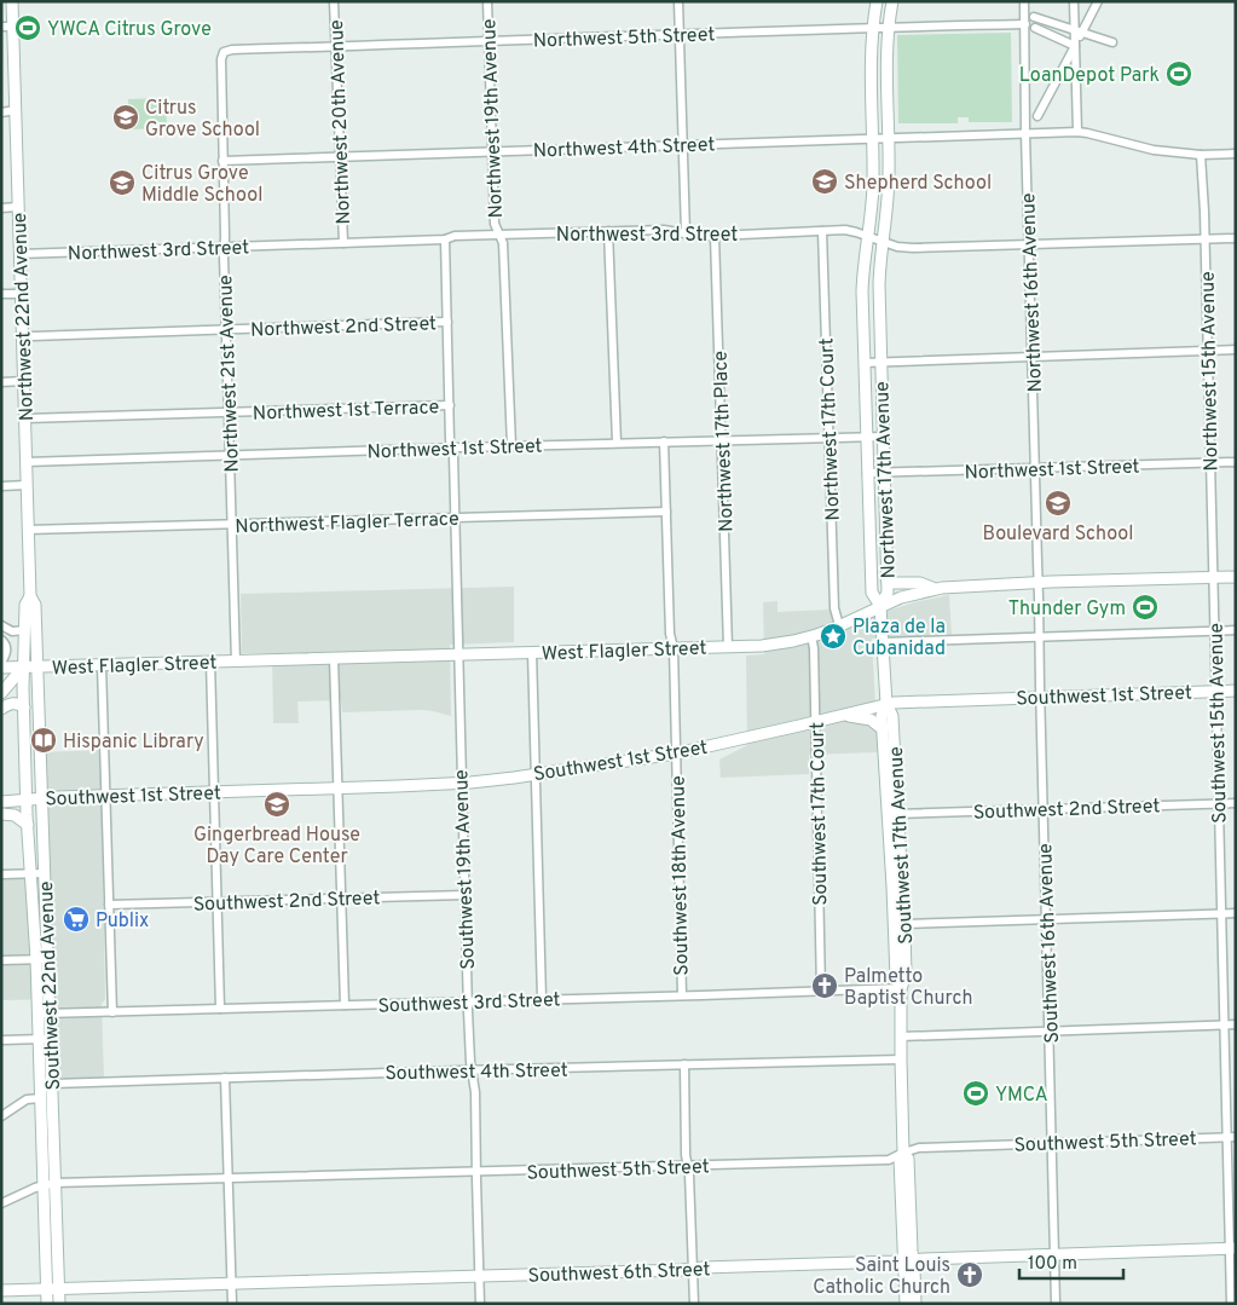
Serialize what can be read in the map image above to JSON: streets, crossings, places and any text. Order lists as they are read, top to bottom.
{
  "streets": {
    "main road": [
      "Northwest 22nd Avenue",
      "Northwest 17th Avenue",
      "West Flagler Street",
      "Southwest 1st Street",
      "Southwest 17th Avenue",
      "Southwest 22nd Avenue",
      "Southwest 6th Street"
    ],
    "street": [
      "Northwest 5th Street",
      "Northwest 19th Avenue",
      "Northwest 20th Avenue",
      "Northwest 4th Street",
      "Northwest 3rd Street",
      "Northwest 16th Avenue",
      "Northwest 2nd Street",
      "Northwest 15th Avenue",
      "Northwest 21st Avenue",
      "Northwest 1st Terrace",
      "Northwest 17th Court",
      "Northwest 17th Place",
      "Northwest 1st Street",
      "Northwest Flagler Terrace",
      "Southwest 15th Avenue",
      "Southwest 2nd Street",
      "Southwest 17th Court",
      "Southwest 19th Avenue",
      "Southwest 18th Avenue",
      "Southwest 16th Avenue",
      "Southwest 3rd Street",
      "Southwest 4th Street",
      "Southwest 5th Street"
    ]
  },
  "crossings": [
    ["Northwest 5th Street", "Northwest 19th Avenue"],
    ["Northwest 5th Street", "Northwest 20th Avenue"],
    ["Northwest 5th Street", "Northwest 16th Avenue"],
    ["Northwest 5th Street", "Northwest 21st Avenue"],
    ["Northwest 5th Street", "Northwest 17th Avenue"],
    ["Northwest 19th Avenue", "Northwest 4th Street"],
    ["Northwest 19th Avenue", "Northwest 3rd Street"],
    ["Northwest 19th Avenue", "Northwest 1st Street"],
    ["Northwest 20th Avenue", "Northwest 4th Street"],
    ["Northwest 20th Avenue", "Northwest 3rd Street"],
    ["Northwest 4th Street", "Northwest 16th Avenue"],
    ["Northwest 4th Street", "Northwest 15th Avenue"],
    ["Northwest 4th Street", "Northwest 21st Avenue"],
    ["Northwest 4th Street", "Northwest 17th Avenue"],
    ["Northwest 3rd Street", "Northwest 16th Avenue"],
    ["Northwest 3rd Street", "Northwest 22nd Avenue"],
    ["Northwest 3rd Street", "Northwest 15th Avenue"],
    ["Northwest 3rd Street", "Northwest 21st Avenue"],
    ["Northwest 3rd Street", "Northwest 17th Court"],
    ["Northwest 3rd Street", "Northwest 17th Place"],
    ["Northwest 3rd Street", "Northwest 17th Avenue"],
    ["Northwest 16th Avenue", "Northwest 1st Street"],
    ["Northwest 16th Avenue", "West Flagler Street"],
    ["Northwest 16th Avenue", "Southwest 16th Avenue"],
    ["Northwest 22nd Avenue", "Northwest 2nd Street"],
    ["Northwest 22nd Avenue", "Northwest 1st Terrace"],
    ["Northwest 22nd Avenue", "Northwest 1st Street"],
    ["Northwest 22nd Avenue", "Northwest Flagler Terrace"],
    ["Northwest 22nd Avenue", "West Flagler Street"],
    ["Northwest 22nd Avenue", "Southwest 22nd Avenue"],
    ["Northwest 2nd Street", "Northwest 21st Avenue"],
    ["Northwest 15th Avenue", "Northwest 1st Street"],
    ["Northwest 15th Avenue", "West Flagler Street"],
    ["Northwest 15th Avenue", "Southwest 15th Avenue"],
    ["Northwest 21st Avenue", "Northwest 1st Terrace"],
    ["Northwest 21st Avenue", "Northwest 1st Street"],
    ["Northwest 21st Avenue", "Northwest Flagler Terrace"],
    ["Northwest 21st Avenue", "West Flagler Street"],
    ["Northwest 17th Court", "Northwest 1st Street"],
    ["Northwest 17th Court", "West Flagler Street"],
    ["Northwest 17th Place", "Northwest 1st Street"],
    ["Northwest 17th Place", "West Flagler Street"],
    ["Northwest 1st Street", "Northwest 17th Avenue"],
    ["Northwest 1st Street", "Southwest 18th Avenue"],
    ["Northwest 17th Avenue", "West Flagler Street"],
    ["Northwest 17th Avenue", "Southwest 17th Avenue"],
    ["Northwest Flagler Terrace", "Southwest 18th Avenue"],
    ["West Flagler Street", "Southwest 15th Avenue"],
    ["West Flagler Street", "Southwest 17th Court"],
    ["West Flagler Street", "Southwest 17th Avenue"],
    ["West Flagler Street", "Southwest 19th Avenue"],
    ["West Flagler Street", "Southwest 18th Avenue"],
    ["West Flagler Street", "Southwest 16th Avenue"],
    ["West Flagler Street", "Southwest 22nd Avenue"],
    ["Southwest 1st Street", "Southwest 15th Avenue"],
    ["Southwest 1st Street", "Southwest 17th Court"],
    ["Southwest 1st Street", "Southwest 17th Avenue"],
    ["Southwest 1st Street", "Southwest 19th Avenue"],
    ["Southwest 1st Street", "Southwest 18th Avenue"],
    ["Southwest 1st Street", "Southwest 16th Avenue"],
    ["Southwest 1st Street", "Southwest 22nd Avenue"],
    ["Southwest 15th Avenue", "Southwest 2nd Street"],
    ["Southwest 15th Avenue", "Southwest 5th Street"],
    ["Southwest 15th Avenue", "Southwest 6th Street"],
    ["Southwest 2nd Street", "Southwest 17th Avenue"],
    ["Southwest 2nd Street", "Southwest 19th Avenue"],
    ["Southwest 2nd Street", "Southwest 16th Avenue"],
    ["Southwest 17th Court", "Southwest 3rd Street"],
    ["Southwest 17th Avenue", "Southwest 3rd Street"],
    ["Southwest 17th Avenue", "Southwest 4th Street"],
    ["Southwest 17th Avenue", "Southwest 5th Street"],
    ["Southwest 17th Avenue", "Southwest 6th Street"],
    ["Southwest 19th Avenue", "Southwest 3rd Street"],
    ["Southwest 19th Avenue", "Southwest 4th Street"],
    ["Southwest 19th Avenue", "Southwest 5th Street"],
    ["Southwest 19th Avenue", "Southwest 6th Street"],
    ["Southwest 18th Avenue", "Southwest 3rd Street"],
    ["Southwest 16th Avenue", "Southwest 5th Street"],
    ["Southwest 16th Avenue", "Southwest 6th Street"],
    ["Southwest 22nd Avenue", "Southwest 3rd Street"],
    ["Southwest 22nd Avenue", "Southwest 4th Street"],
    ["Southwest 22nd Avenue", "Southwest 5th Street"],
    ["Southwest 22nd Avenue", "Southwest 6th Street"]
  ],
  "places": {
    "sports": [
      "YWCA Citrus Grove",
      "LoanDepot Park",
      "Thunder Gym",
      "YMCA"
    ],
    "school or university": [
      "Citrus Grove School",
      "Shepherd School",
      "Citrus Grove Middle School",
      "Boulevard School",
      "Gingerbread House Day Care Center"
    ],
    "place": ["Plaza de la Cubanidad"],
    "library": ["Hispanic Library"],
    "supermarket": ["Publix"],
    "church": ["Palmetto Baptist Church", "Saint Louis Catholic Church"]
  },
  "scale_bar": "100 m"
}
